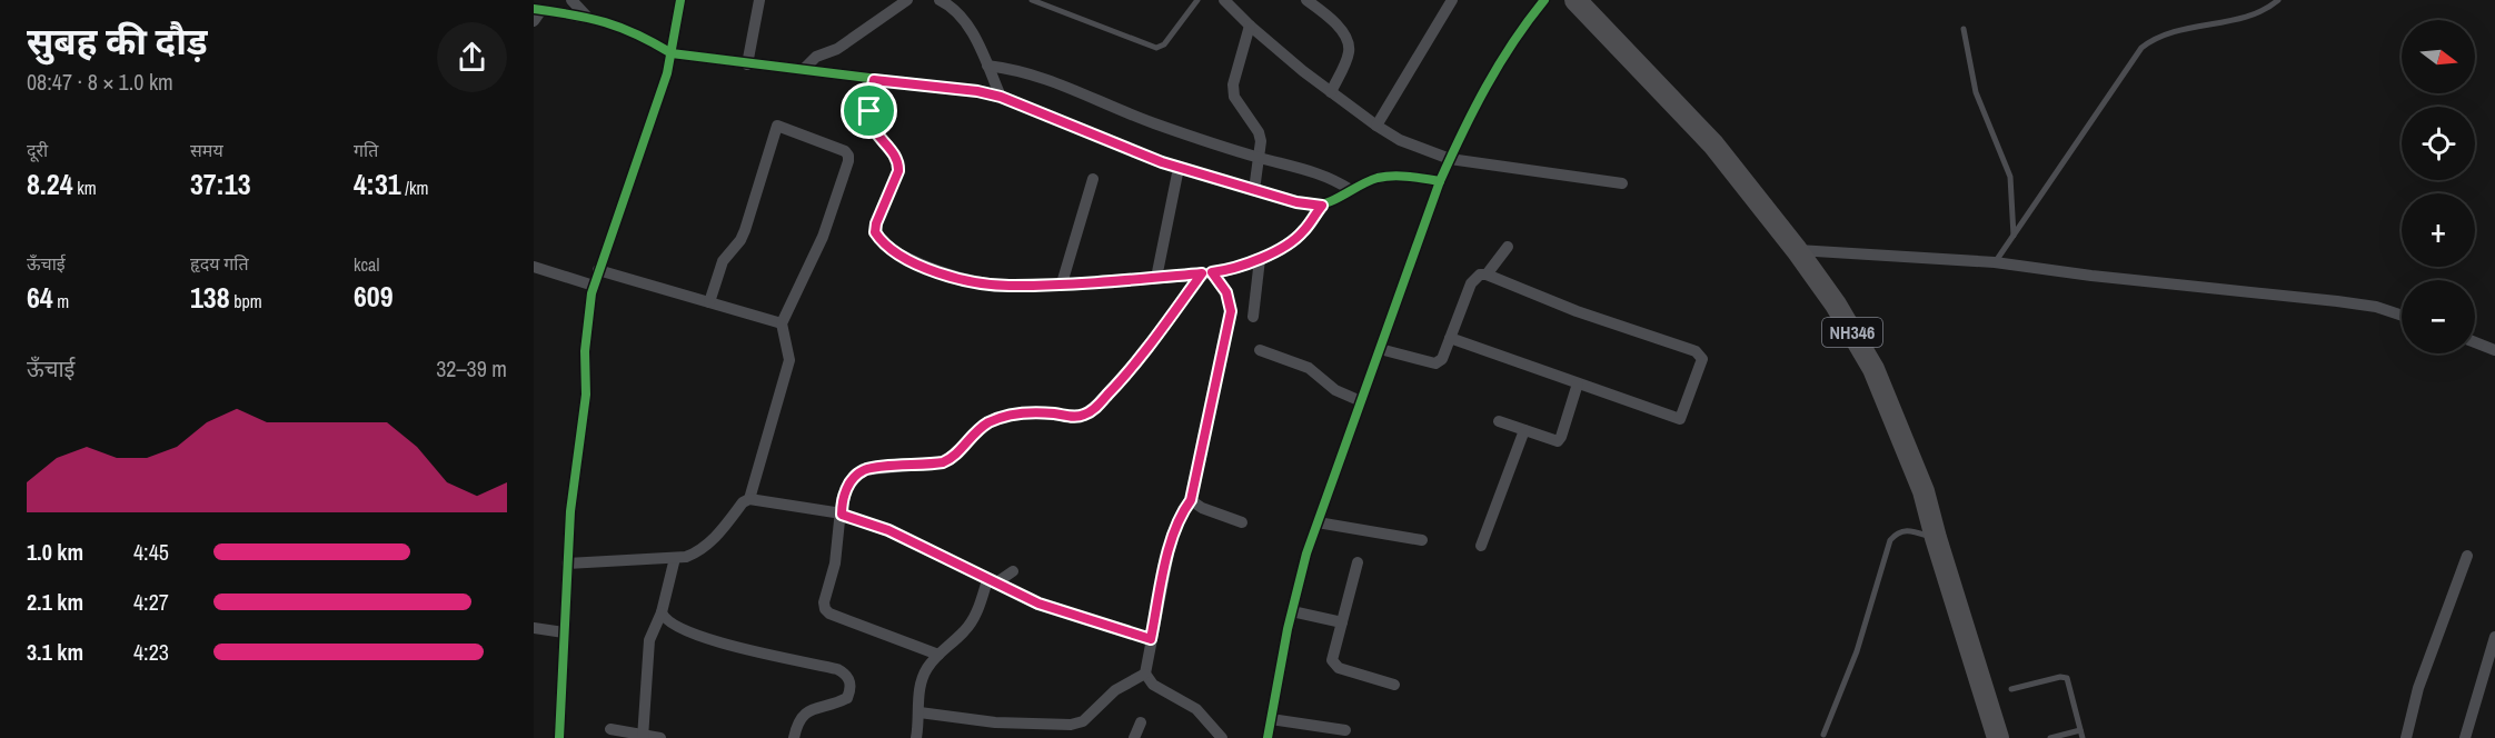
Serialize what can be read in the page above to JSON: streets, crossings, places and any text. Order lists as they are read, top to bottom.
{
  "streets": {
    "highway": ["NH346"]
  },
  "north": "right",
  "page": {
    "heading": ["सुबह की दौड़", "08:47 · 8 × 1.0 km"],
    "map_buttons": ["+", "−"],
    "stats": [
      ["दूरी", "8.24 km"],
      ["समय", "37:13"],
      ["गति", "4:31 /km"],
      ["ऊँचाई", "64 m"],
      ["हृदय गति", "138 bpm"],
      ["kcal", "609"]
    ],
    "chart": ["ऊँचाई", "32–39 m"],
    "list": [
      {
        "name": "1.0 km",
        "note": "4:45"
      },
      {
        "name": "2.1 km",
        "note": "4:27"
      },
      {
        "name": "3.1 km",
        "note": "4:23"
      }
    ]
  }
}
